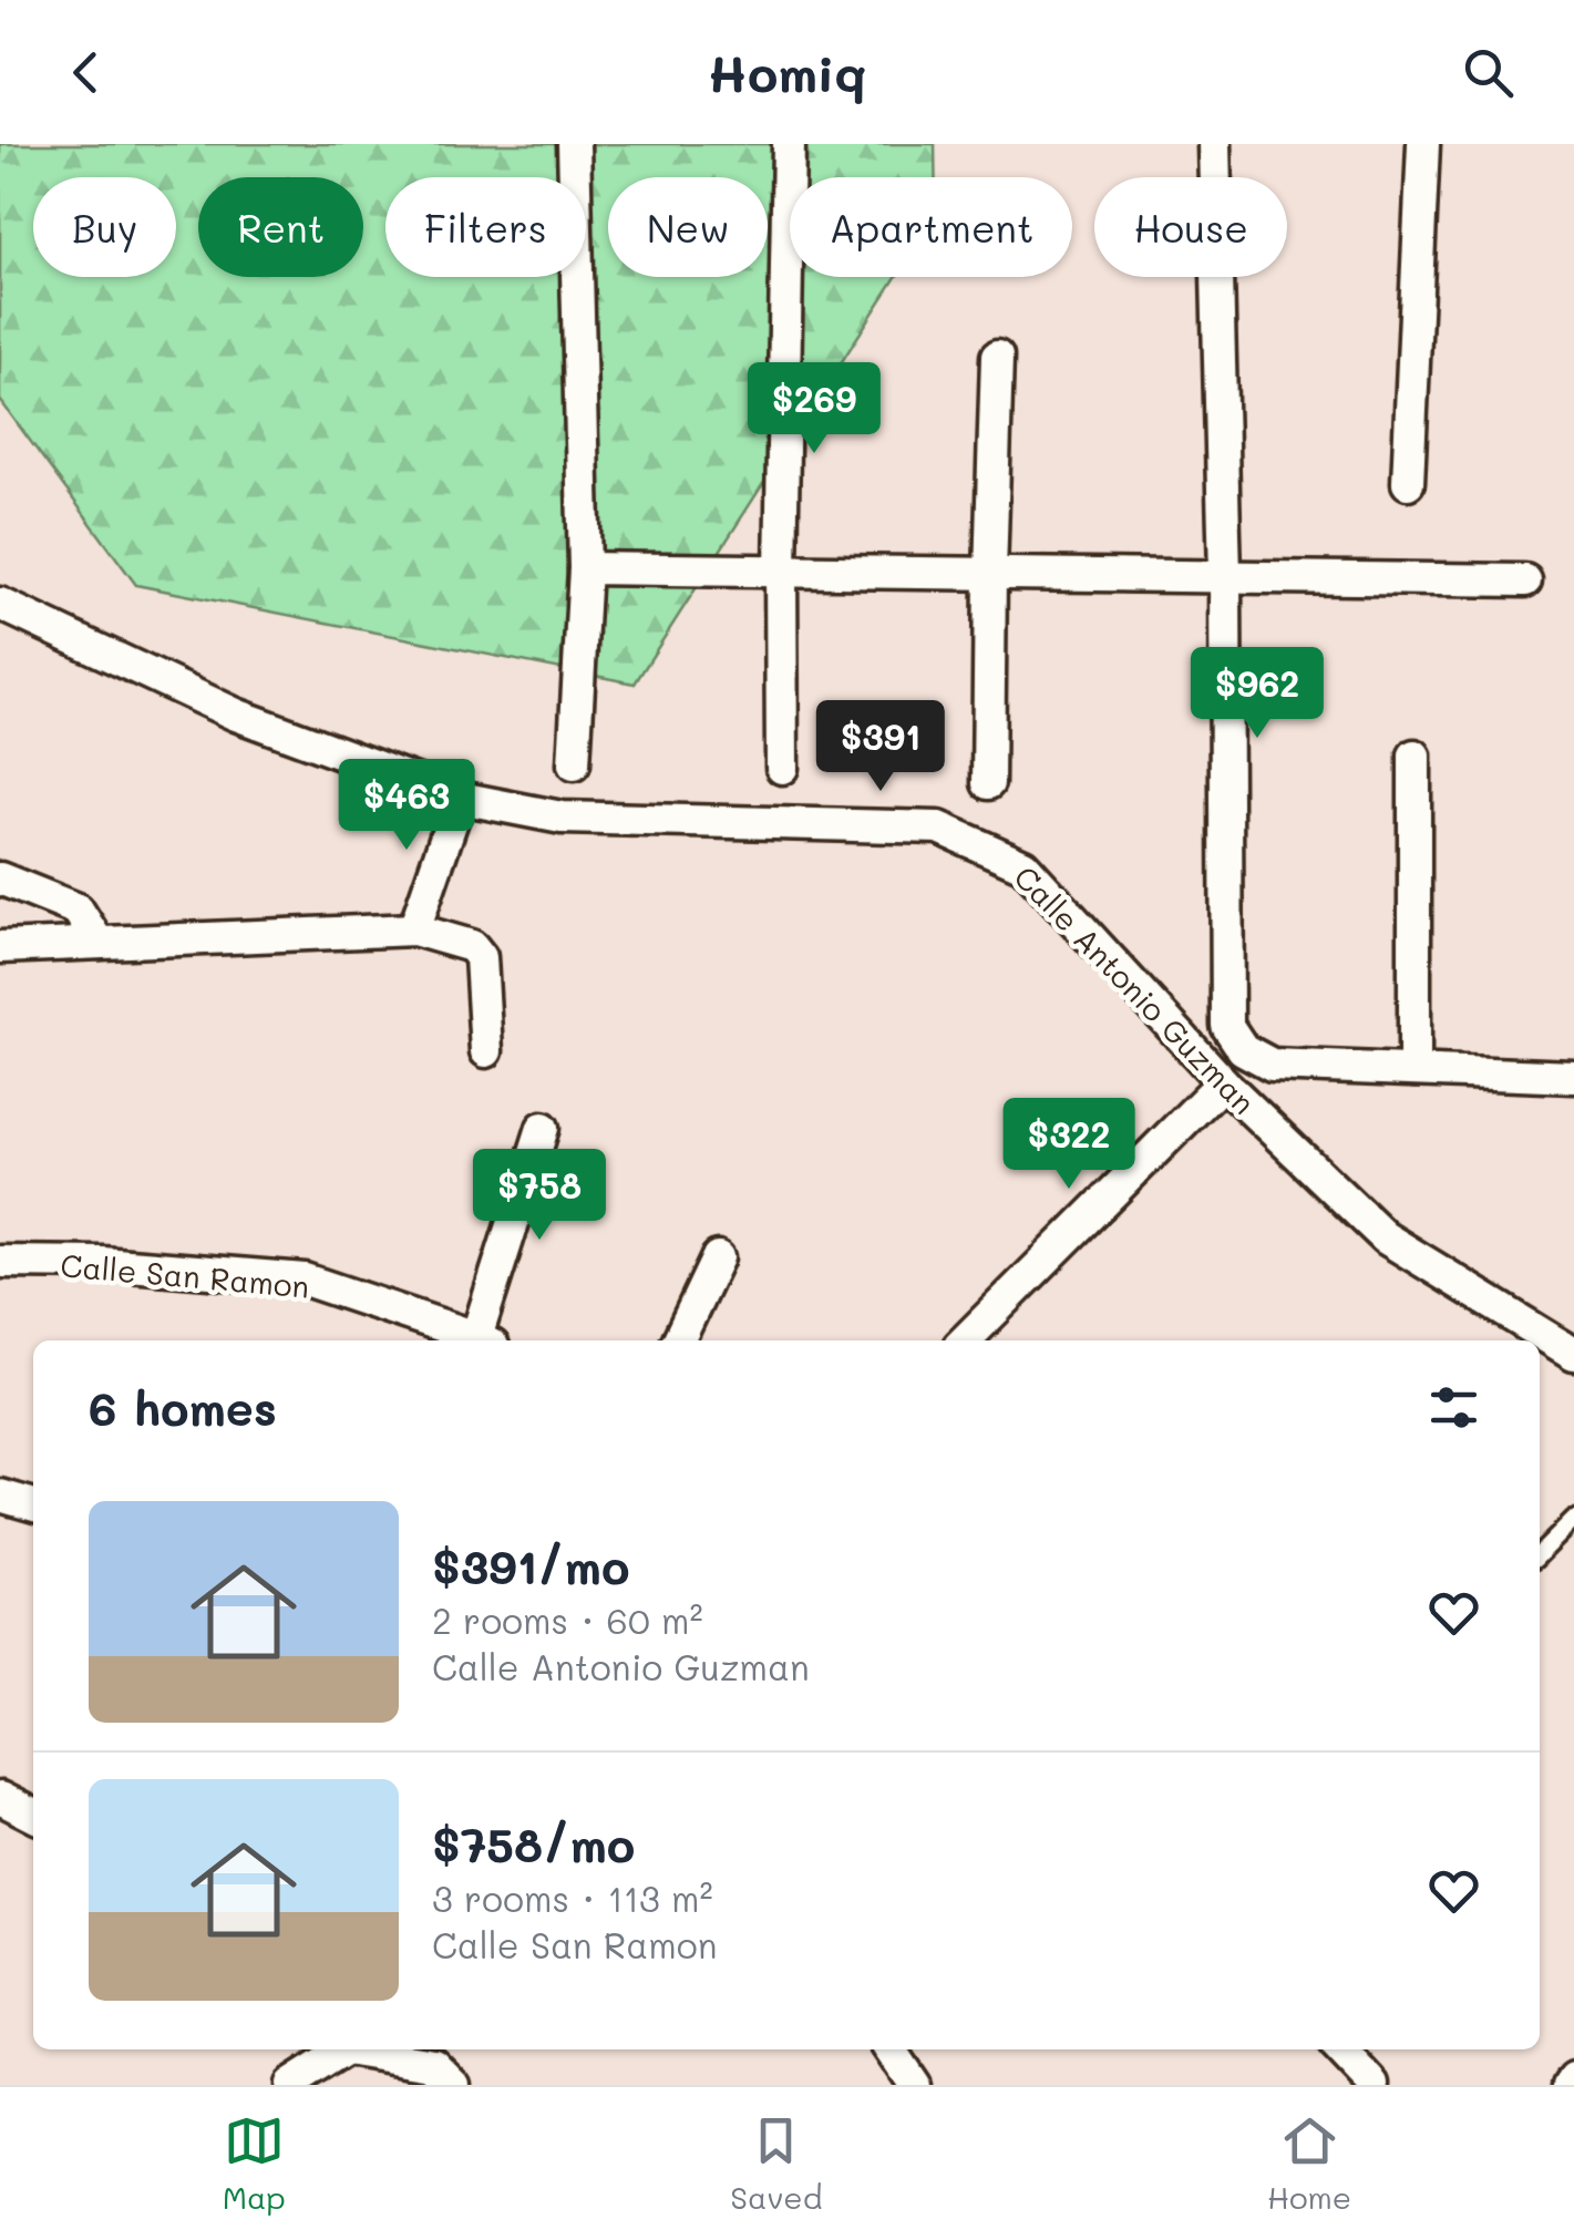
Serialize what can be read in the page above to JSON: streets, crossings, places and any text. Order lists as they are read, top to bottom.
{
  "streets": {
    "street": ["Calle Antonio Guzman", "Calle San Ramon"]
  },
  "page": {
    "header": "Homiq",
    "chip": [
      "Buy",
      "Rent",
      "Filters",
      "New",
      "Apartment",
      "House"
    ],
    "price": [
      "$269",
      "$962",
      "$391",
      "$463",
      "$322",
      "$758"
    ],
    "heading": "6 homes",
    "list": [
      {
        "name": "$391/mo",
        "note": "2 rooms · 60 m² · Calle Antonio Guzman"
      },
      {
        "name": "$758/mo",
        "note": "3 rooms · 113 m² · Calle San Ramon"
      }
    ],
    "tabs": ["Map", "Saved", "Home"]
  }
}
